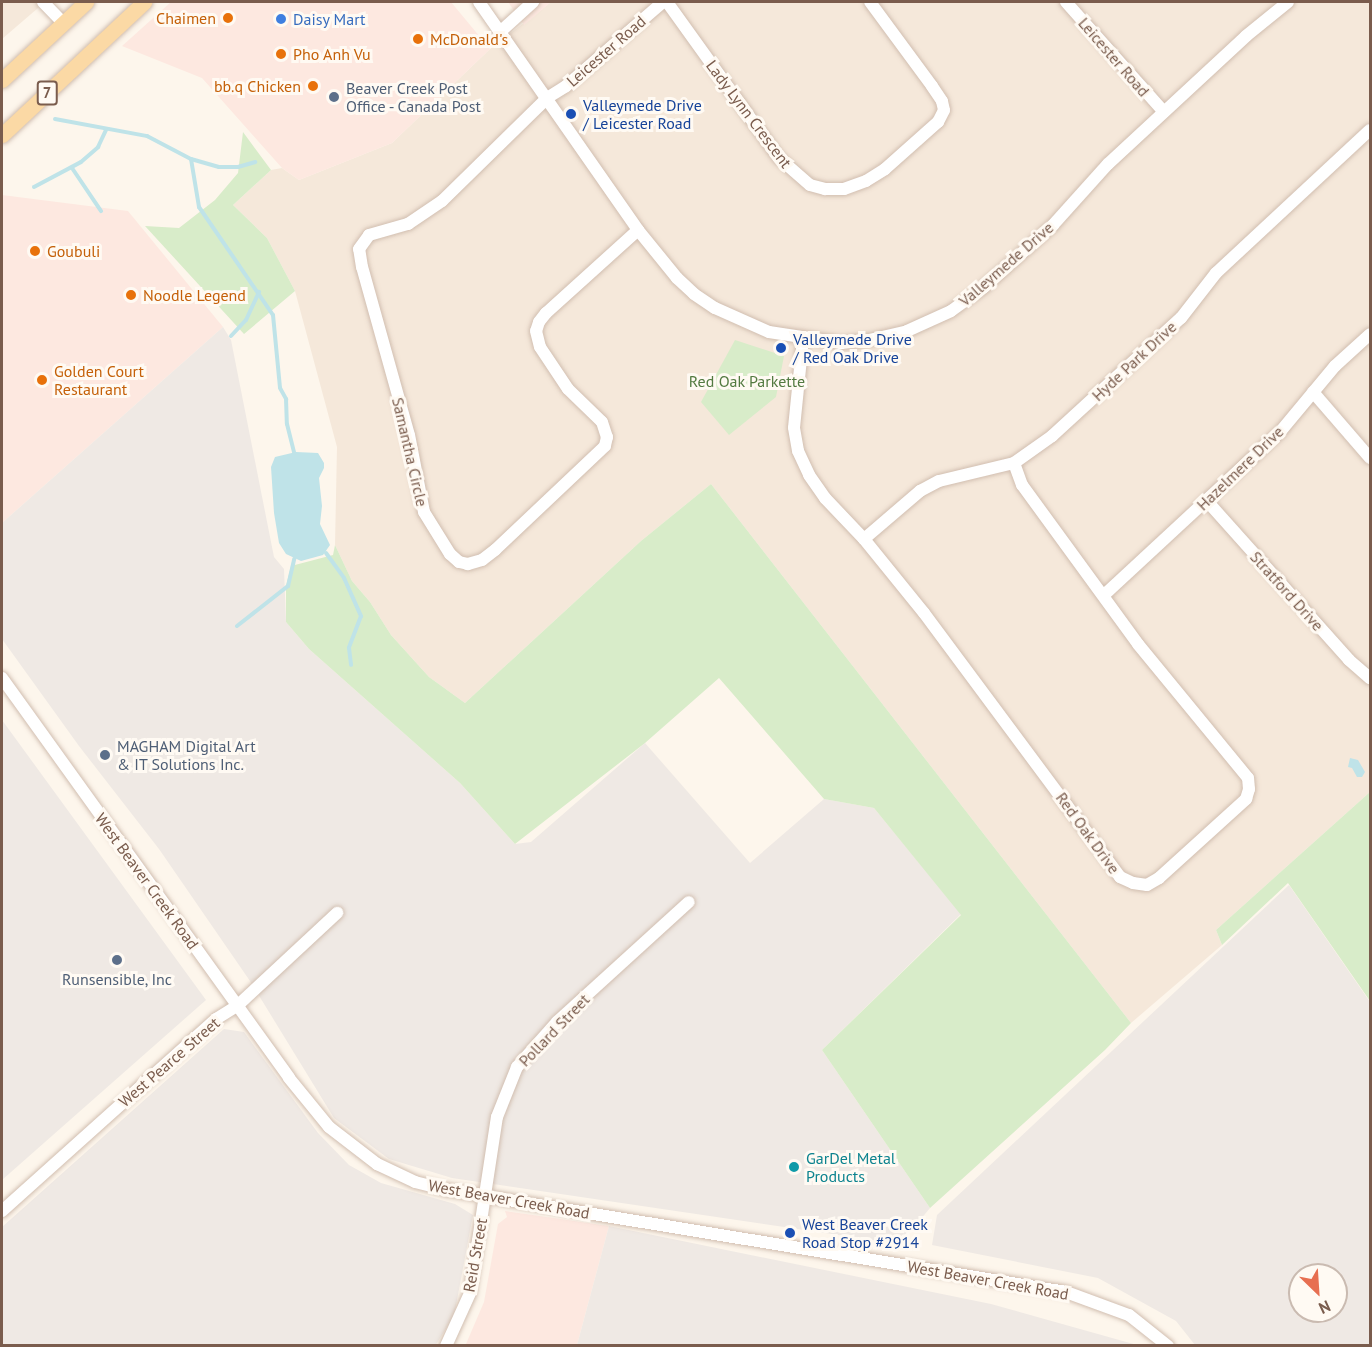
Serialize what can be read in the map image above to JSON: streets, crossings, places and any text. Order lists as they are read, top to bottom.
{
  "streets": {
    "main road": ["7"],
    "street": [
      "Leicester Road",
      "Lady Lynn Crescent",
      "Valleymede Drive",
      "Hyde Park Drive",
      "Samantha Circle",
      "Hazelmere Drive",
      "Stratford Drive",
      "Red Oak Drive",
      "West Beaver Creek Road",
      "Pollard Street",
      "West Pearce Street",
      "Reid Street"
    ]
  },
  "crossings": [
    ["Leicester Road", "Lady Lynn Crescent"],
    ["Leicester Road", "Valleymede Drive"],
    ["Leicester Road", "Samantha Circle"],
    ["Valleymede Drive", "Samantha Circle"],
    ["Valleymede Drive", "Red Oak Drive"],
    ["Hyde Park Drive", "Red Oak Drive"],
    ["Hazelmere Drive", "Stratford Drive"],
    ["Hazelmere Drive", "Red Oak Drive"],
    ["West Beaver Creek Road", "Pollard Street"],
    ["West Beaver Creek Road", "West Pearce Street"],
    ["West Beaver Creek Road", "Reid Street"],
    ["Pollard Street", "Reid Street"]
  ],
  "parks": ["Red Oak Parkette"],
  "places": [
    "Chaimen",
    "Daisy Mart",
    "McDonald's",
    "Pho Anh Vu",
    "bb.q Chicken",
    "Beaver Creek Post Office - Canada Post",
    "Valleymede Drive / Leicester Road",
    "Goubuli",
    "Noodle Legend",
    "Valleymede Drive / Red Oak Drive",
    "Golden Court Restaurant",
    "MAGHAM Digital Art & IT Solutions Inc.",
    "Runsensible, Inc",
    "GarDel Metal Products",
    "West Beaver Creek Road Stop #2914"
  ],
  "north": "bottom right"
}
